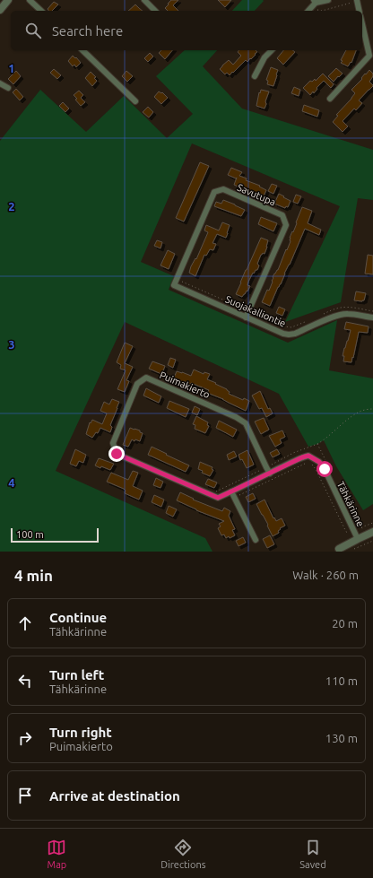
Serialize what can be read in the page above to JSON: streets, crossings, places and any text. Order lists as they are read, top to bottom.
{
  "streets": {
    "street": [
      "Savutupa",
      "Suojakalliontie",
      "Puimakierto",
      "Tähkärinne"
    ]
  },
  "crossings": [
    ["Savutupa", "Suojakalliontie"],
    ["Puimakierto", "Tähkärinne"]
  ],
  "scale_bar": "100 m",
  "page": {
    "search": "Search here",
    "scale": "100 m",
    "heading": ["4 min", "Walk · 260 m"],
    "list": [
      ["Continue", "Tähkärinne", "20 m"],
      ["Turn left", "Tähkärinne", "110 m"],
      ["Turn right", "Puimakierto", "130 m"],
      "Arrive at destination"
    ],
    "nav": ["Map", "Directions", "Saved"]
  },
  "grid": {
    "rows": [
      "1",
      "2",
      "3",
      "4"
    ]
  }
}
